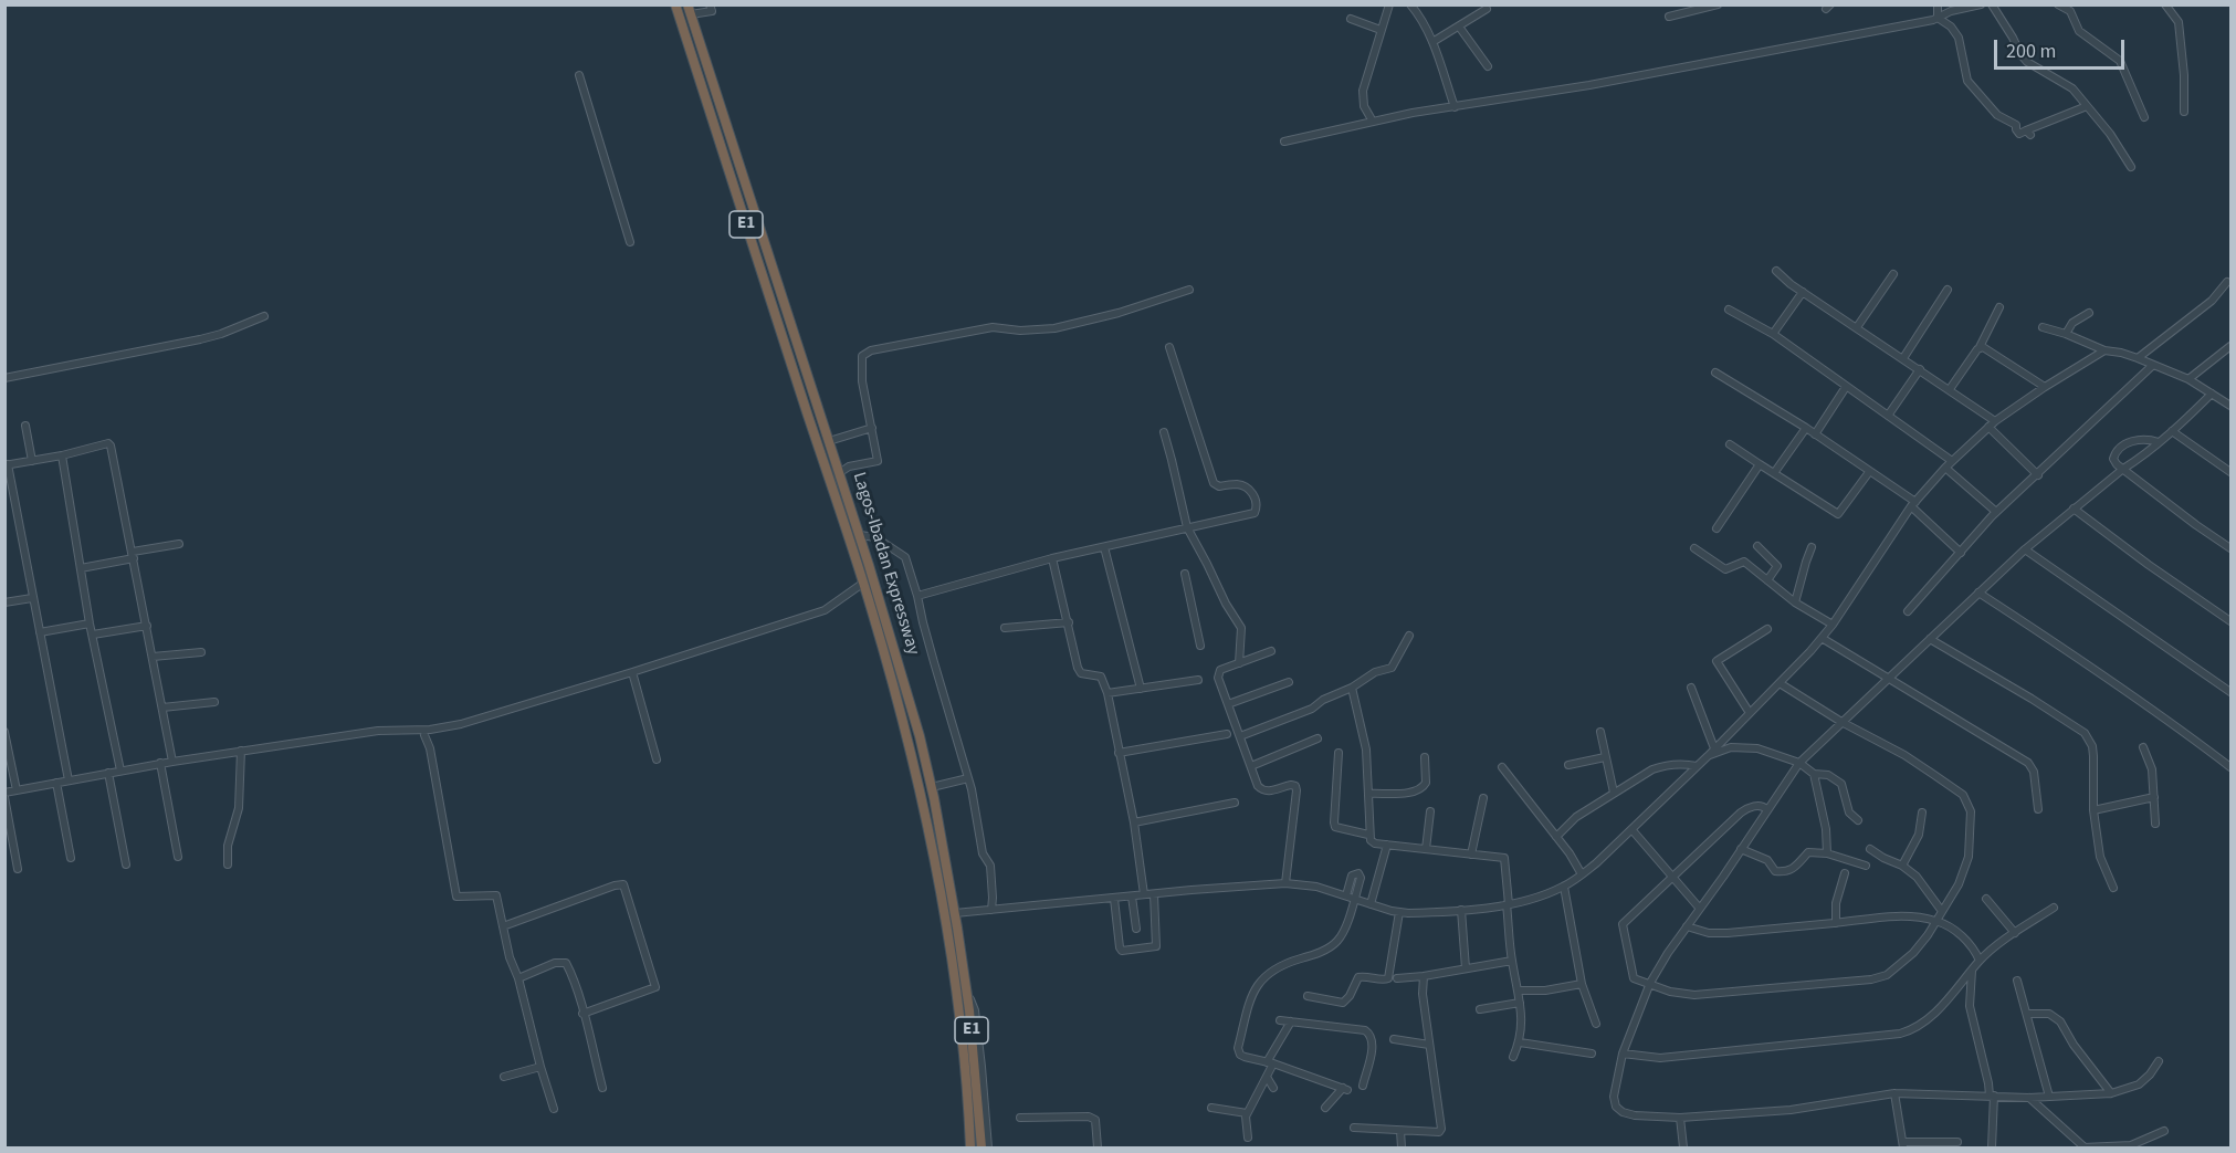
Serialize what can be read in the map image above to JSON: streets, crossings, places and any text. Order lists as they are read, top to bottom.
{
  "streets": {
    "highway": ["E1", "Lagos-Ibadan Expressway"]
  },
  "scale_bar": "200 m"
}
